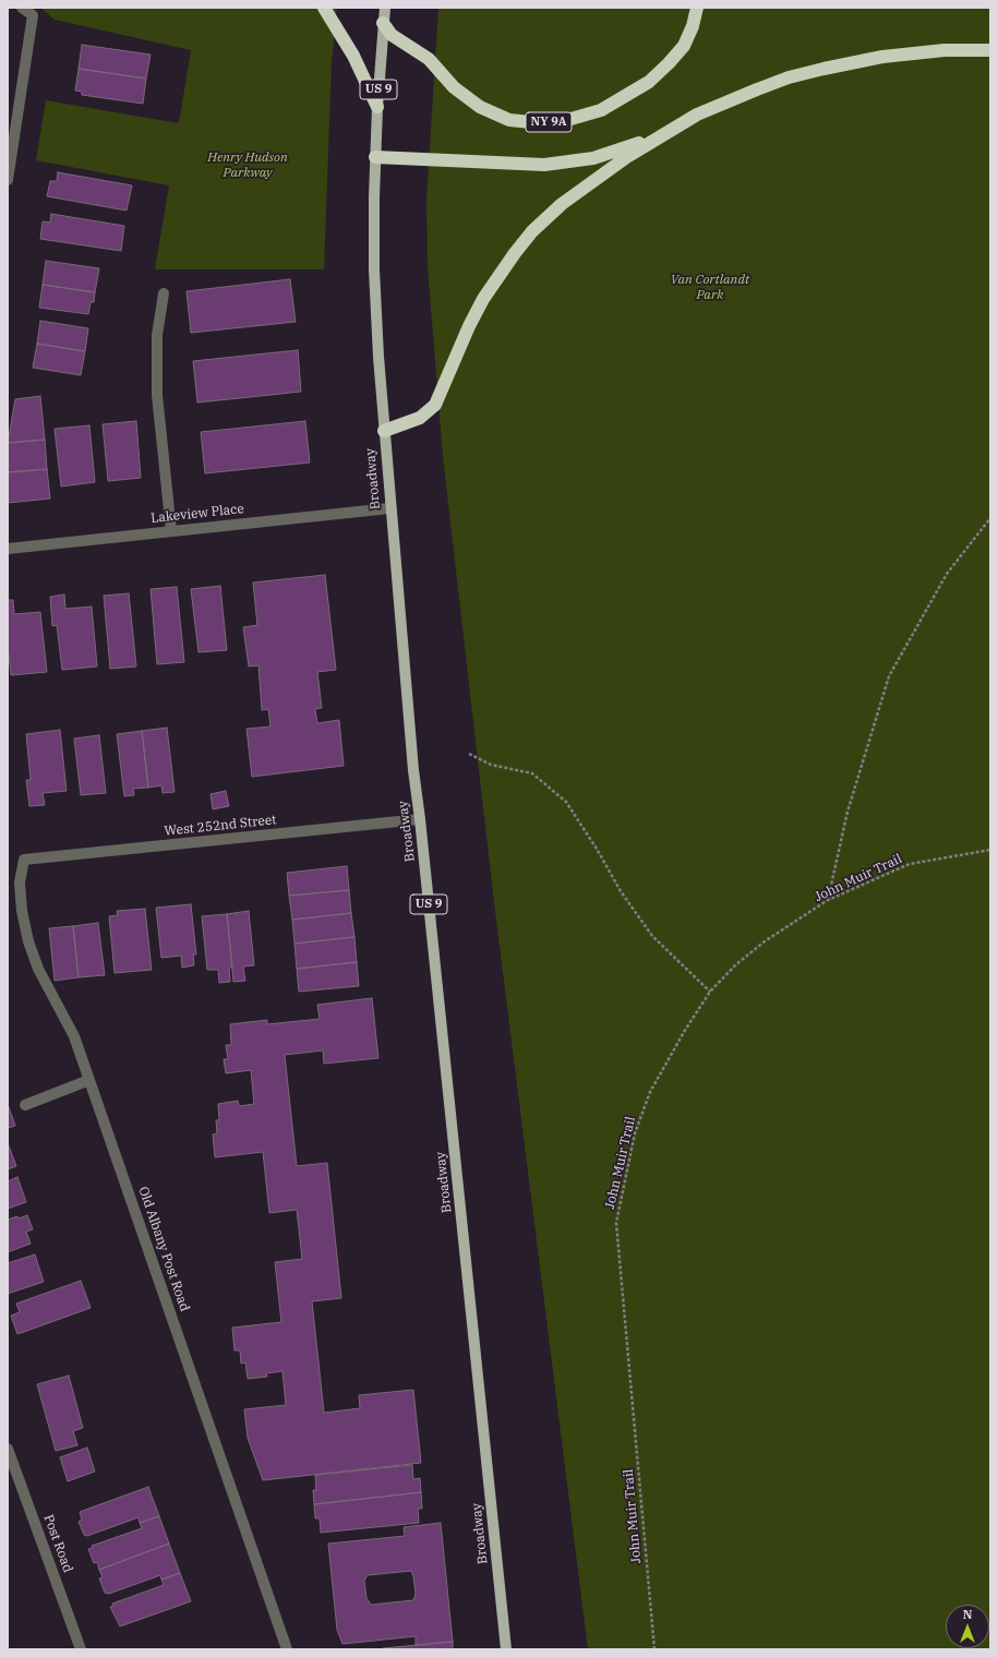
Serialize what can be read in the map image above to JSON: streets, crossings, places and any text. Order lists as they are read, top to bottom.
{
  "streets": {
    "highway": ["NY 9A"],
    "main road": ["US 9", "Broadway"],
    "street": [
      "Lakeview Place",
      "West 252nd Street",
      "Old Albany Post Road",
      "Post Road"
    ],
    "path": ["John Muir Trail"]
  },
  "crossings": [
    ["NY 9A", "Broadway"],
    ["Broadway", "Lakeview Place"],
    ["Broadway", "West 252nd Street"],
    ["West 252nd Street", "Old Albany Post Road"]
  ],
  "parks": ["Henry Hudson Parkway", "Van Cortlandt Park"],
  "north": "top"
}
